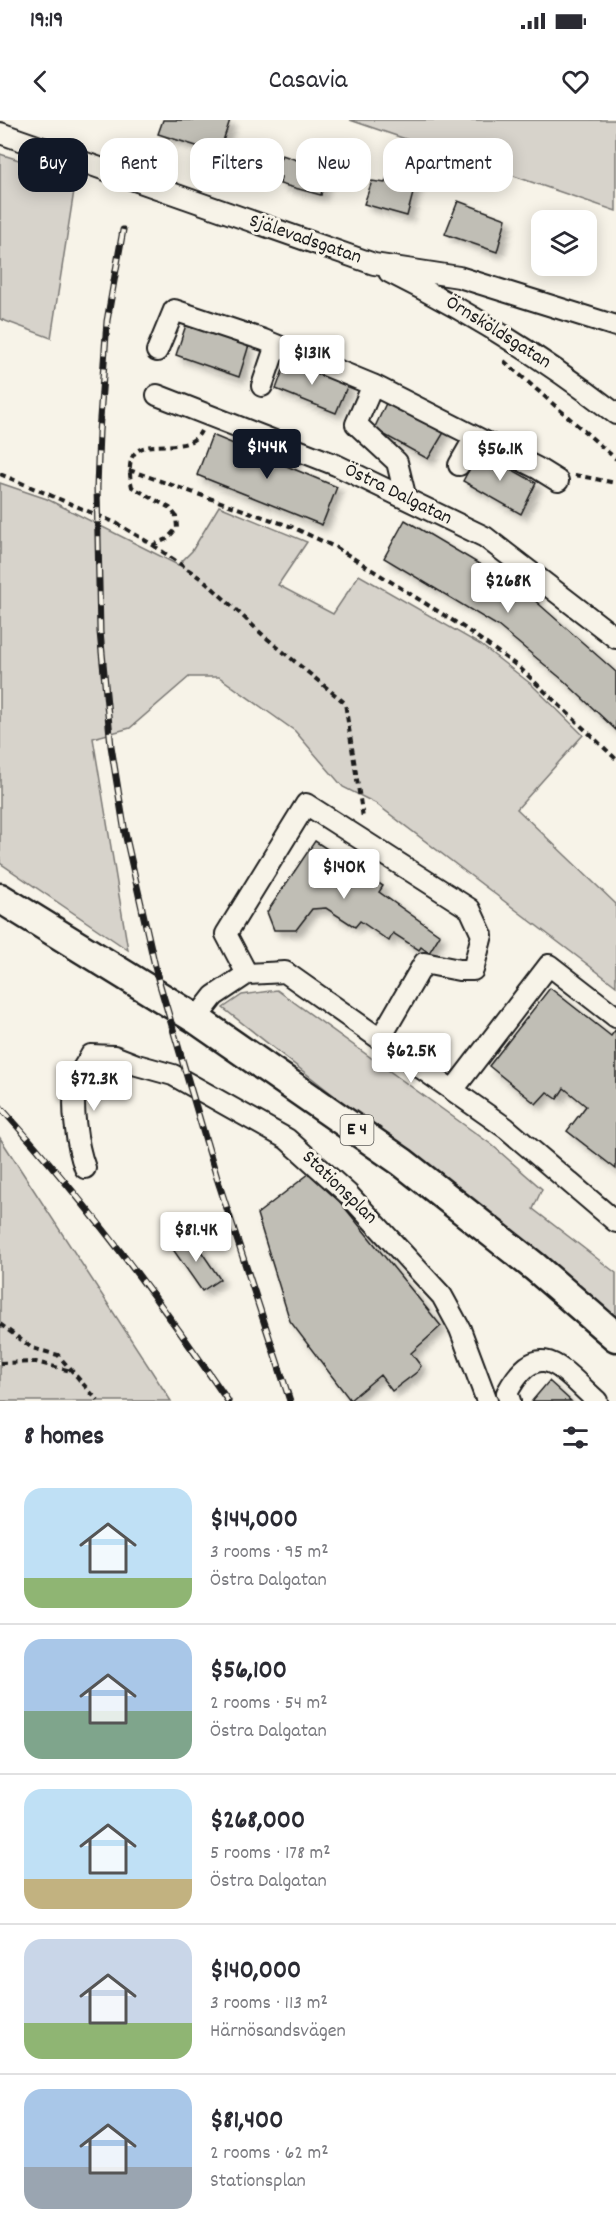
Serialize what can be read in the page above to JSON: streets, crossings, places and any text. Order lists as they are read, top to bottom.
{
  "streets": {
    "highway": ["E 4"],
    "street": [
      "Själevadsgatan",
      "Örnsköldsgatan",
      "Östra Dalgatan",
      "Stationsplan"
    ]
  },
  "crossings": [
    ["Själevadsgatan", "Örnsköldsgatan"]
  ],
  "page": {
    "status": "19:19",
    "header": "Casavia",
    "chip": [
      "Buy",
      "Rent",
      "Filters",
      "New",
      "Apartment"
    ],
    "price": [
      "$131K",
      "$144K",
      "$56.1K",
      "$268K",
      "$140K",
      "$62.5K",
      "$72.3K",
      "$81.4K"
    ],
    "heading": "8 homes",
    "list": [
      {
        "name": "$144,000",
        "note": "3 rooms · 95 m² · Östra Dalgatan"
      },
      {
        "name": "$56,100",
        "note": "2 rooms · 54 m² · Östra Dalgatan"
      },
      {
        "name": "$268,000",
        "note": "5 rooms · 178 m² · Östra Dalgatan"
      },
      {
        "name": "$140,000",
        "note": "3 rooms · 113 m² · Härnösandsvägen"
      },
      {
        "name": "$81,400",
        "note": "2 rooms · 62 m² · Stationsplan"
      }
    ]
  }
}
